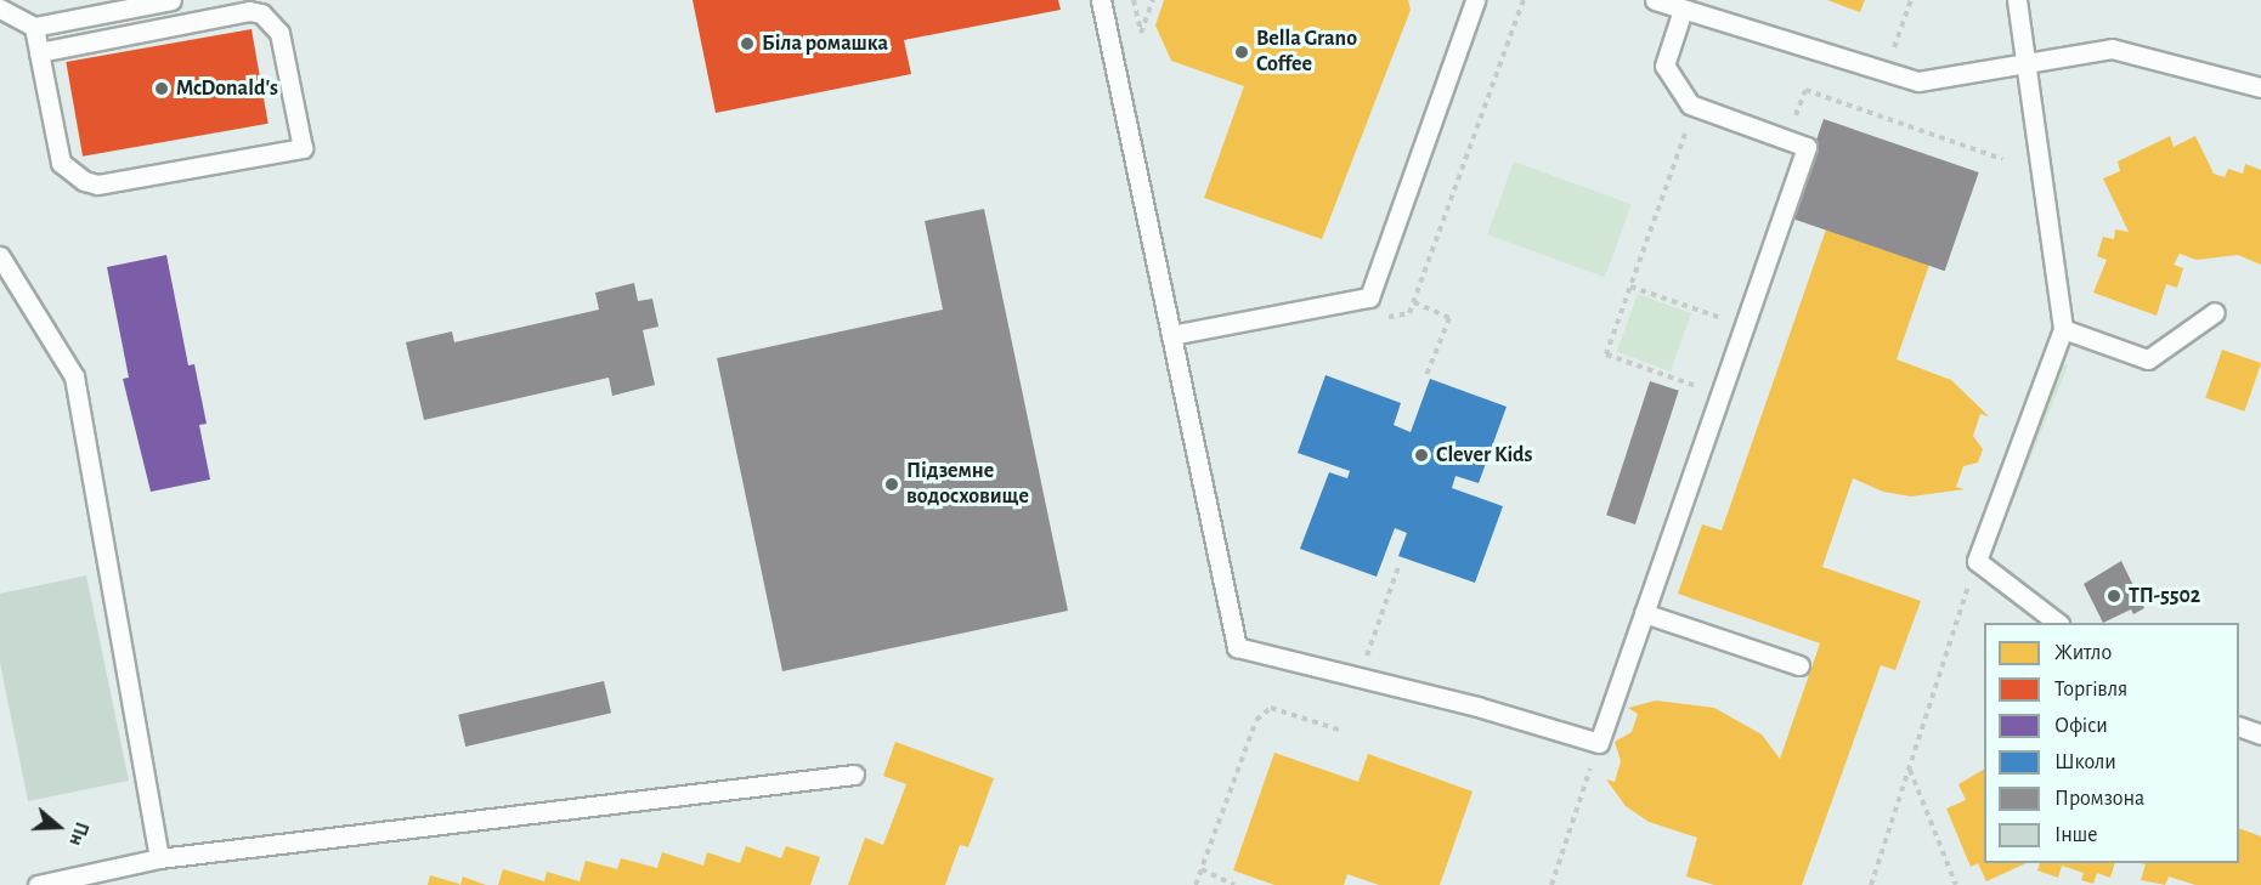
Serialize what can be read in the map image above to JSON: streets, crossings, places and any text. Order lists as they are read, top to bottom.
{
  "places": [
    "Біла ромашка",
    "Bella Grano Coffee",
    "McDonald's",
    "Clever Kids",
    "Підземне водосховище",
    "ТП-5502"
  ],
  "legend": [
    "Житло",
    "Торгівля",
    "Офіси",
    "Школи",
    "Промзона",
    "Інше"
  ],
  "north": "right"
}
